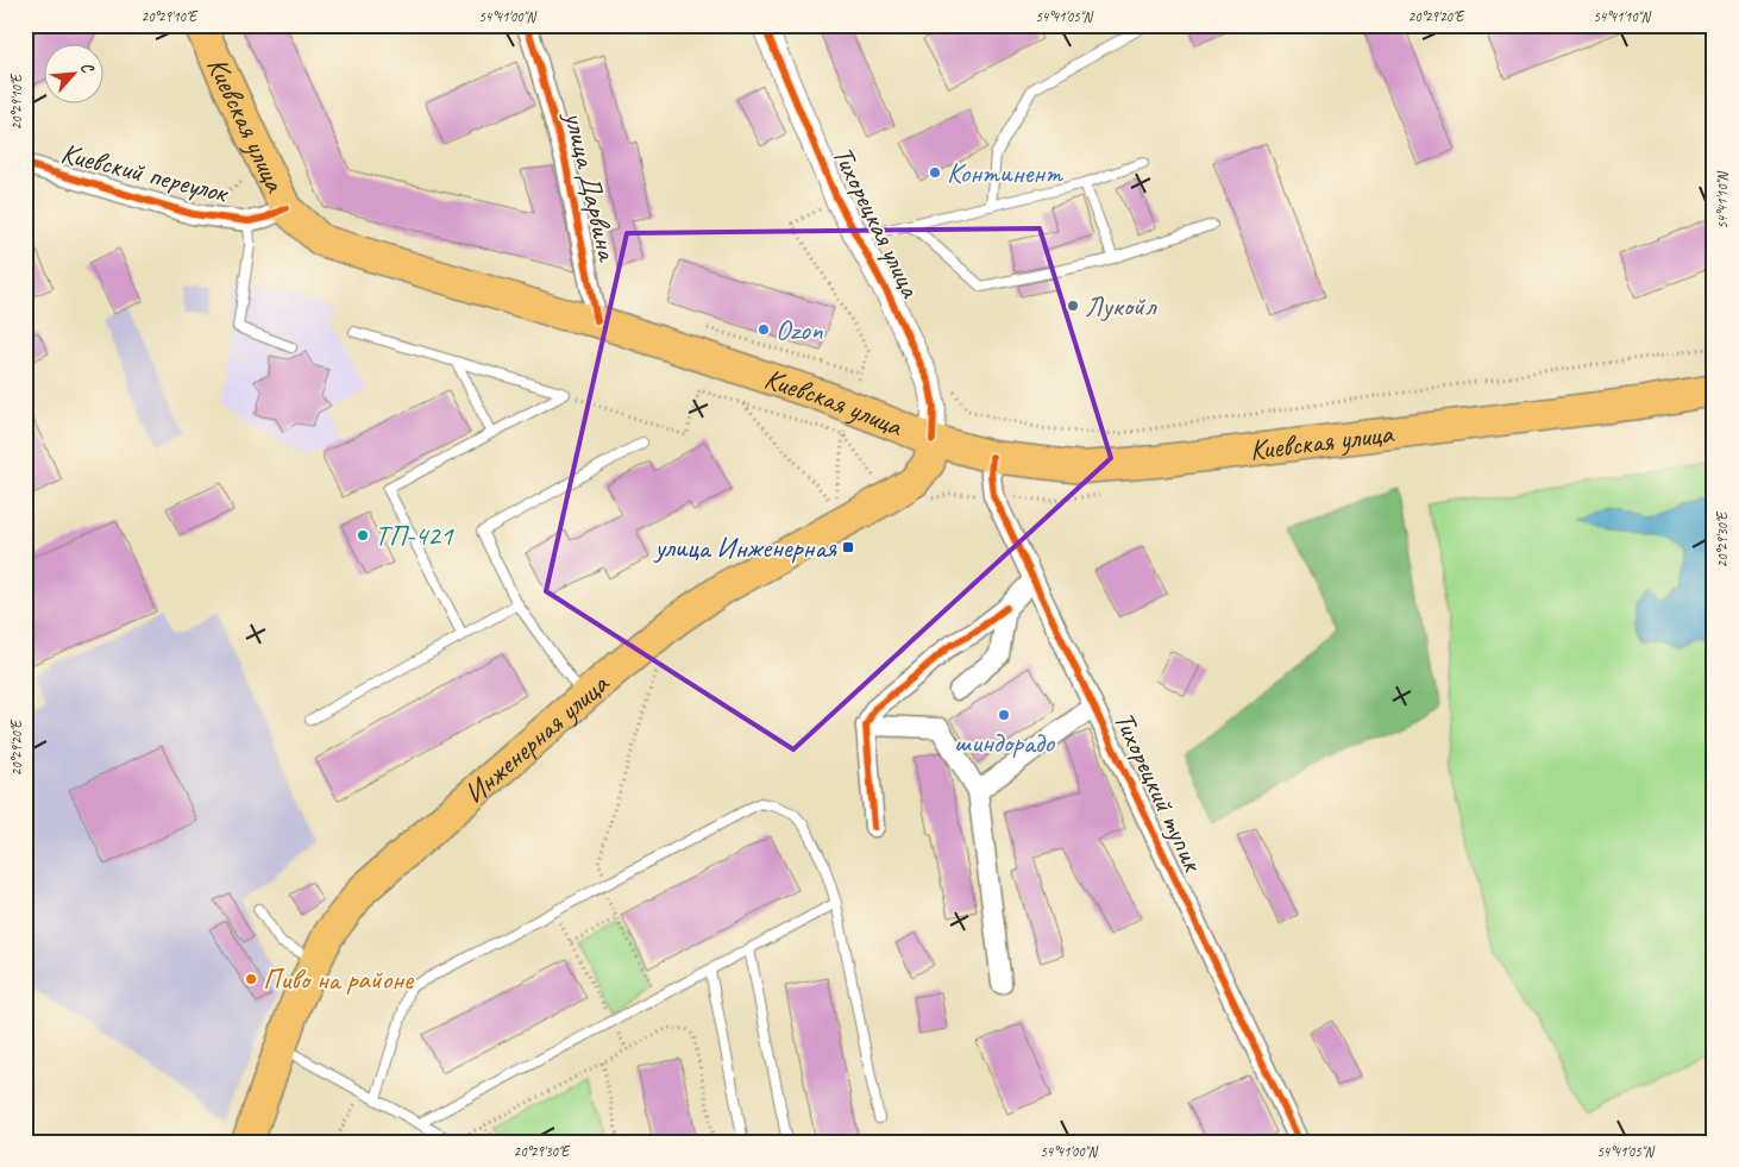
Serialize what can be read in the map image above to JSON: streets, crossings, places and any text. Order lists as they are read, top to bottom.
{
  "streets": {
    "main road": ["Киевская улица", "Инженерная улица"],
    "street": [
      "Киевский переулок",
      "улица Дарвина",
      "Тихорецкая улица",
      "Тихорецкий тупик"
    ]
  },
  "crossings": [
    ["Киевская улица", "Киевский переулок"],
    ["Киевская улица", "улица Дарвина"],
    ["Киевская улица", "Тихорецкая улица"],
    ["Киевская улица", "Инженерная улица"],
    ["Киевская улица", "Тихорецкий тупик"],
    ["Тихорецкая улица", "Инженерная улица"]
  ],
  "places": {
    "other": [
      "Континент",
      "Лукойл",
      "Ozon",
      "ТП-421",
      "шиндорадо",
      "Пиво на районе"
    ],
    "transit": ["улица Инженерная"]
  },
  "north": "top right",
  "coordinates": [
    "20°29'10\"E",
    "54°41'00\"N",
    "54°41'05\"N",
    "20°29'20\"E",
    "54°41'10\"N",
    "20°29'30\"E"
  ]
}
